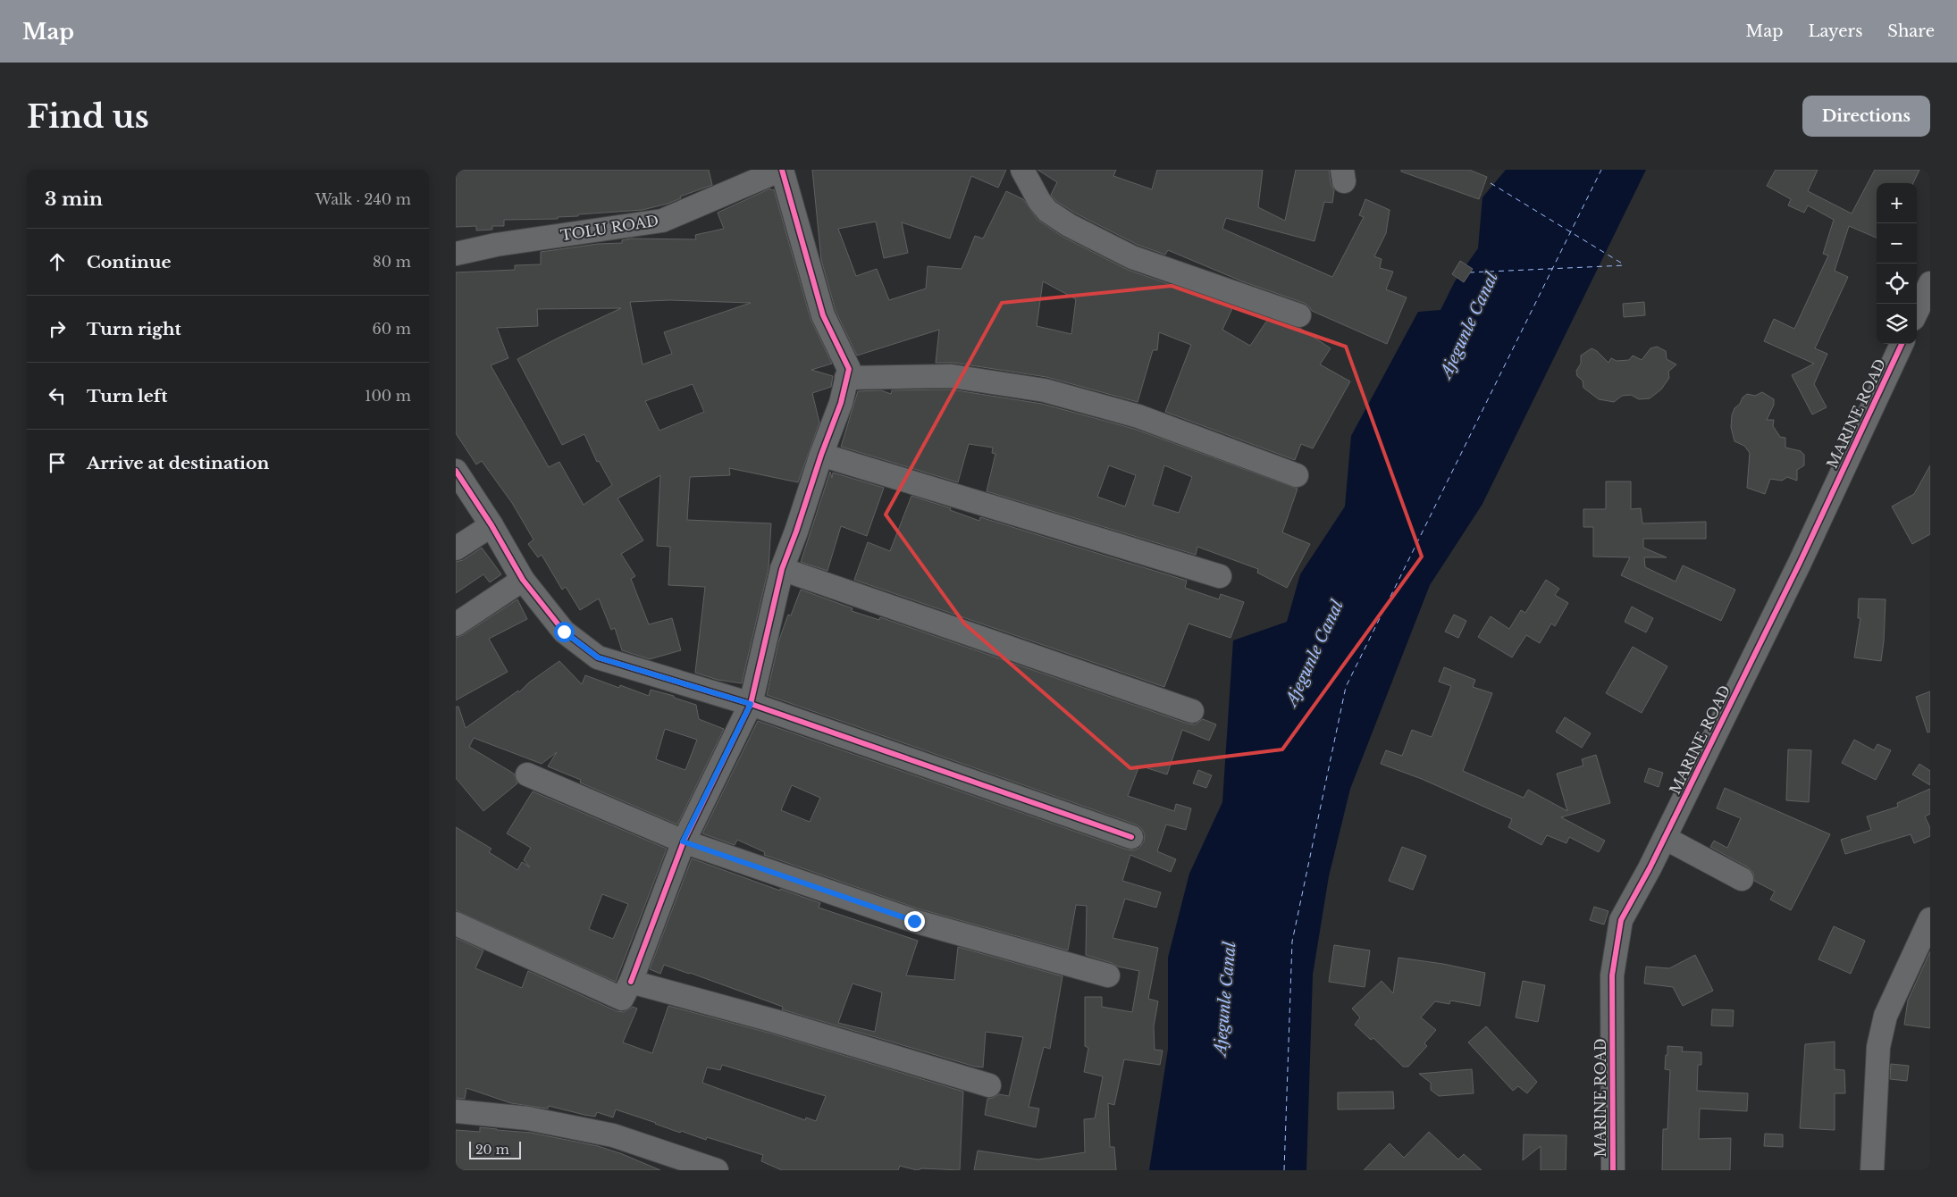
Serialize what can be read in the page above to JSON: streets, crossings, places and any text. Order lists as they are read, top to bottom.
{
  "streets": {
    "street": ["TOLU ROAD", "MARINE ROAD"]
  },
  "water": ["Ajegunle Canal"],
  "scale_bar": "20 m",
  "page": {
    "header": "Map",
    "nav": ["Map", "Layers", "Share"],
    "buttons": "Directions",
    "title": "Find us",
    "heading": ["3 min", "Walk · 240 m"],
    "map_buttons": ["+", "−"],
    "list": [
      ["Continue", "80 m"],
      ["Turn right", "60 m"],
      ["Turn left", "100 m"],
      "Arrive at destination"
    ],
    "scale": "20 m"
  }
}
